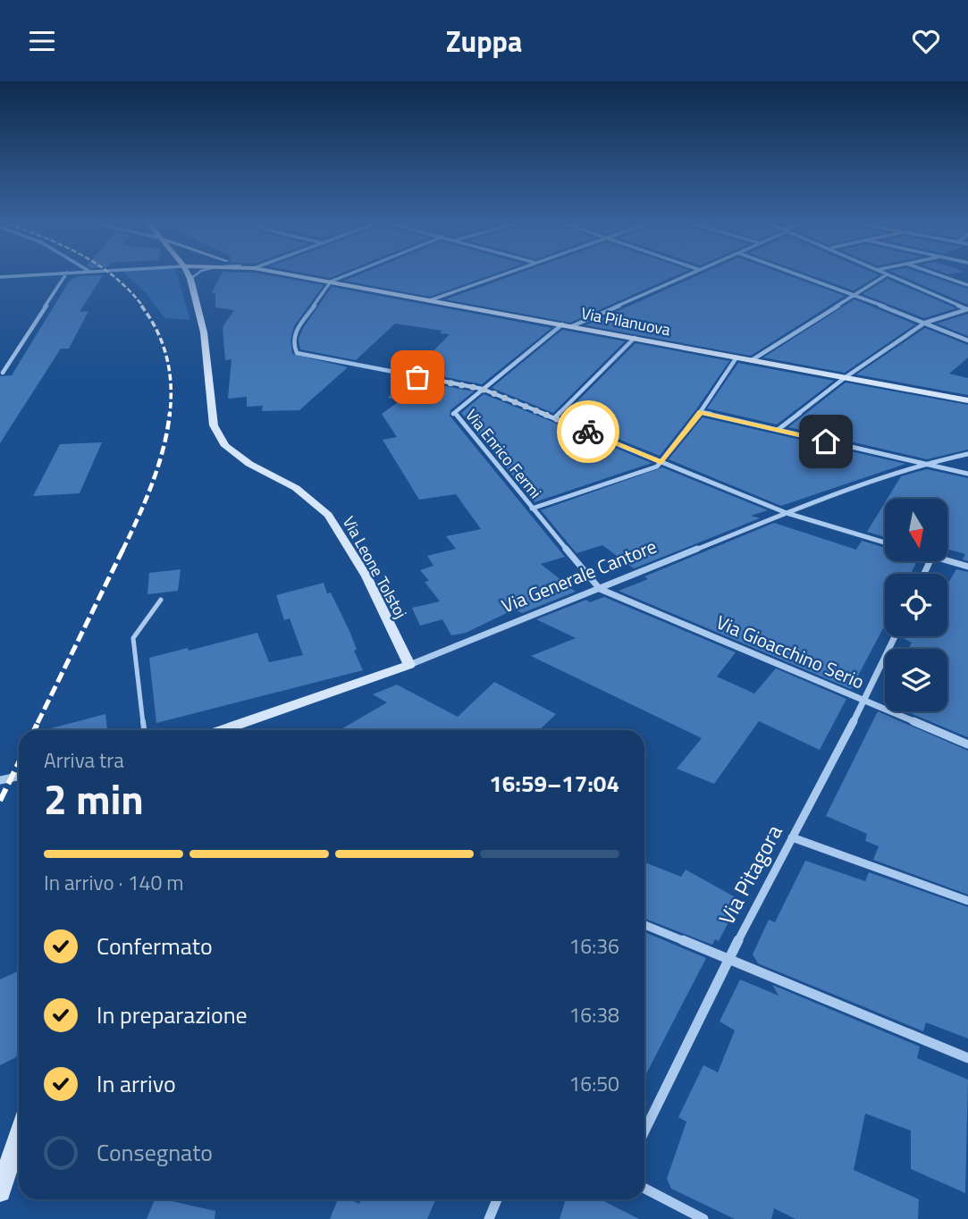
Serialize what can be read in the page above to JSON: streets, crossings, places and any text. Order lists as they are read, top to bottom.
{
  "streets": {
    "street": [
      "Via Pilanuova",
      "Via Enrico Fermi",
      "Via Leone Tolstoj",
      "Via Generale Cantore",
      "Via Gioacchino Serio",
      "Via Pitagora"
    ]
  },
  "crossings": [
    ["Via Pilanuova", "Via Enrico Fermi"],
    ["Via Enrico Fermi", "Via Generale Cantore"],
    ["Via Enrico Fermi", "Via Gioacchino Serio"],
    ["Via Leone Tolstoj", "Via Generale Cantore"],
    ["Via Generale Cantore", "Via Gioacchino Serio"],
    ["Via Gioacchino Serio", "Via Pitagora"]
  ],
  "north": "bottom",
  "page": {
    "header": "Zuppa",
    "heading": ["2 min", "Arriva tra", "16:59–17:04"],
    "bar": "In arrivo · 140 m",
    "list": [
      ["Confermato", "16:36"],
      ["In preparazione", "16:38"],
      ["In arrivo", "16:50"],
      "Consegnato"
    ]
  }
}
